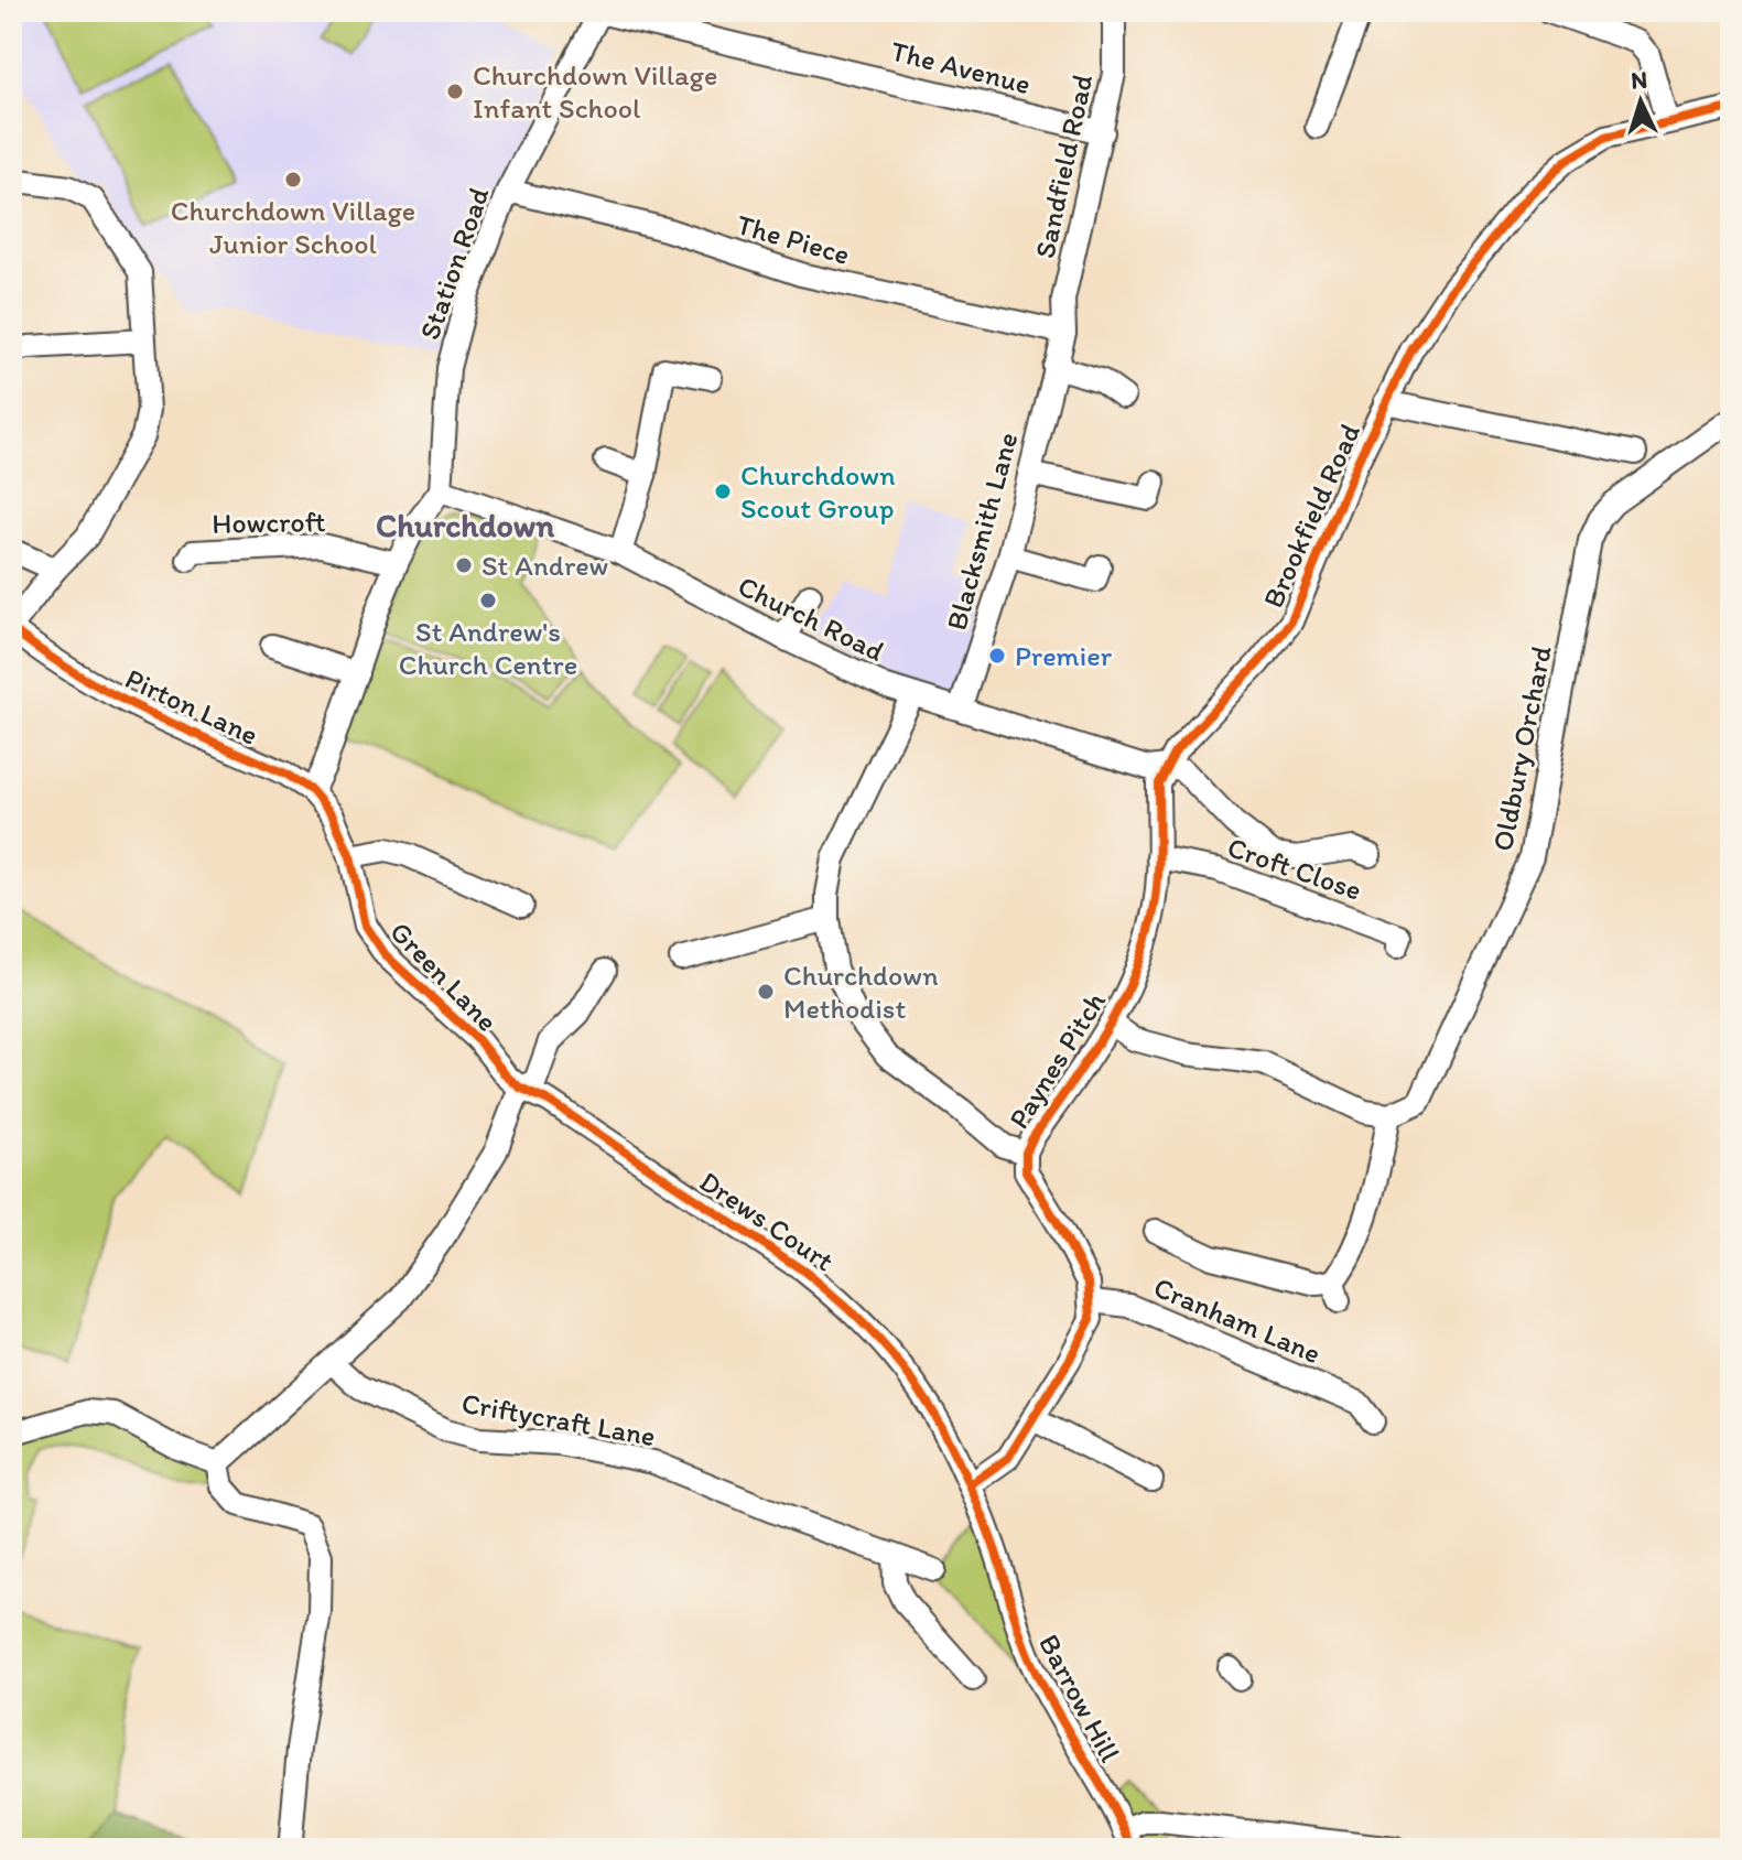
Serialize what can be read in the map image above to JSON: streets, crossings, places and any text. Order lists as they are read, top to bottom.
{
  "streets": {
    "street": [
      "The Avenue",
      "Sandfield Road",
      "The Piece",
      "Station Road",
      "Brookfield Road",
      "Howcroft",
      "Blacksmith Lane",
      "Church Road",
      "Pirton Lane",
      "Oldbury Orchard",
      "Croft Close",
      "Green Lane",
      "Paynes Pitch",
      "Drews Court",
      "Cranham Lane",
      "Criftycraft Lane",
      "Barrow Hill"
    ]
  },
  "crossings": [
    ["The Avenue", "Sandfield Road"],
    ["The Avenue", "Station Road"],
    ["Sandfield Road", "The Piece"],
    ["Sandfield Road", "Blacksmith Lane"],
    ["The Piece", "Station Road"],
    ["The Piece", "Blacksmith Lane"],
    ["Station Road", "Church Road"],
    ["Brookfield Road", "Church Road"],
    ["Brookfield Road", "Paynes Pitch"],
    ["Blacksmith Lane", "Church Road"],
    ["Church Road", "Paynes Pitch"],
    ["Pirton Lane", "Green Lane"],
    ["Croft Close", "Paynes Pitch"],
    ["Green Lane", "Drews Court"],
    ["Paynes Pitch", "Cranham Lane"],
    ["Drews Court", "Barrow Hill"]
  ],
  "districts": ["Churchdown"],
  "places": [
    "Churchdown Village Infant School",
    "Churchdown Village Junior School",
    "Churchdown Scout Group",
    "St Andrew",
    "St Andrew's Church Centre",
    "Premier",
    "Churchdown Methodist"
  ],
  "north": "top"
}
